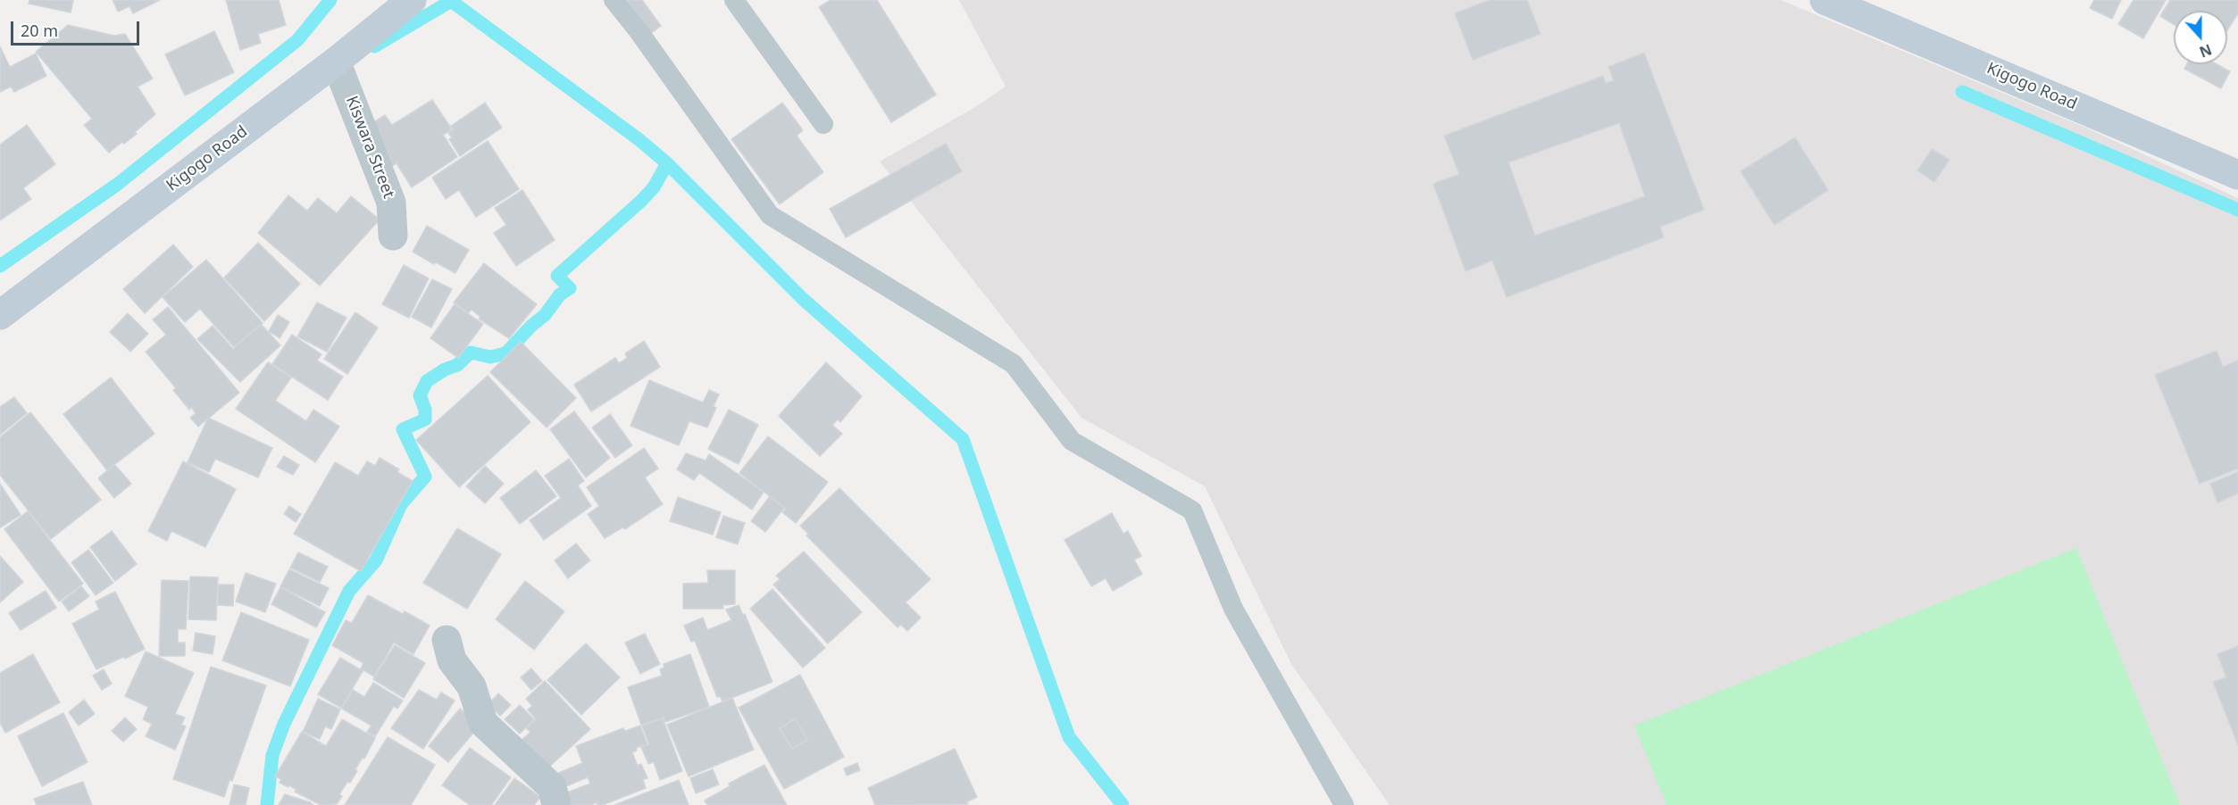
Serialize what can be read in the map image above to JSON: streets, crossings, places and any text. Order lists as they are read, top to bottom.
{
  "streets": {
    "main road": ["Kigogo Road"],
    "street": ["Kiswara Street"]
  },
  "crossings": [
    ["Kigogo Road", "Kiswara Street"]
  ],
  "scale_bar": "20 m",
  "north": "bottom"
}
